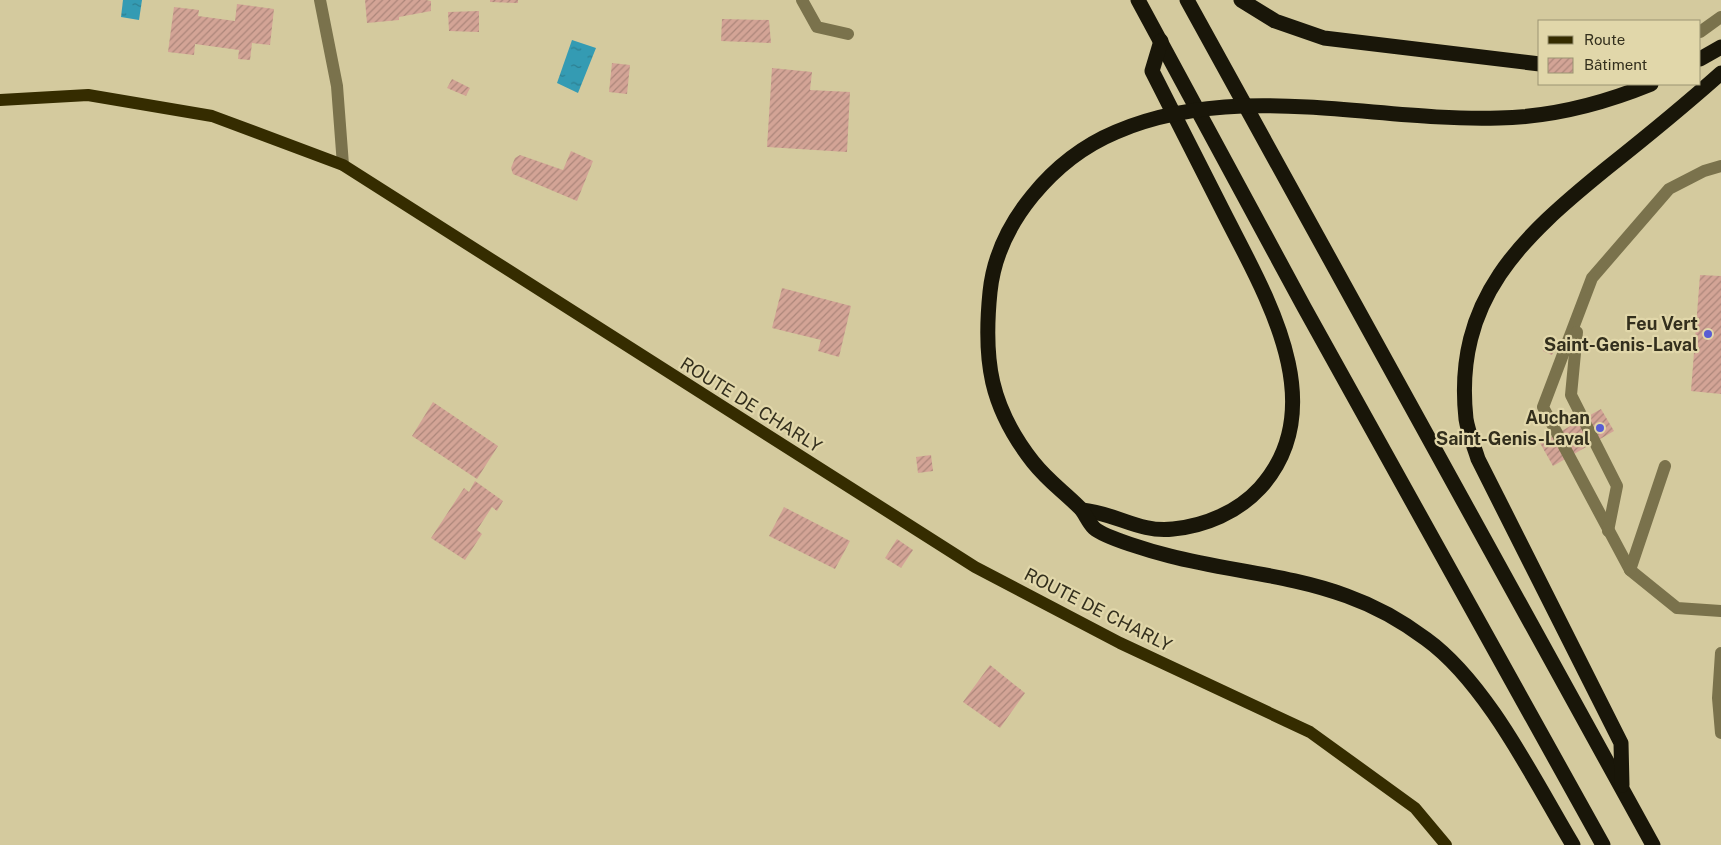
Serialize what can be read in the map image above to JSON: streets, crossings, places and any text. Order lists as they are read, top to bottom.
{
  "streets": {
    "main road": ["ROUTE DE CHARLY"]
  },
  "places": ["Feu Vert Saint-Genis-Laval", "Auchan Saint-Genis-Laval"],
  "legend": ["Route", "Bâtiment"]
}
